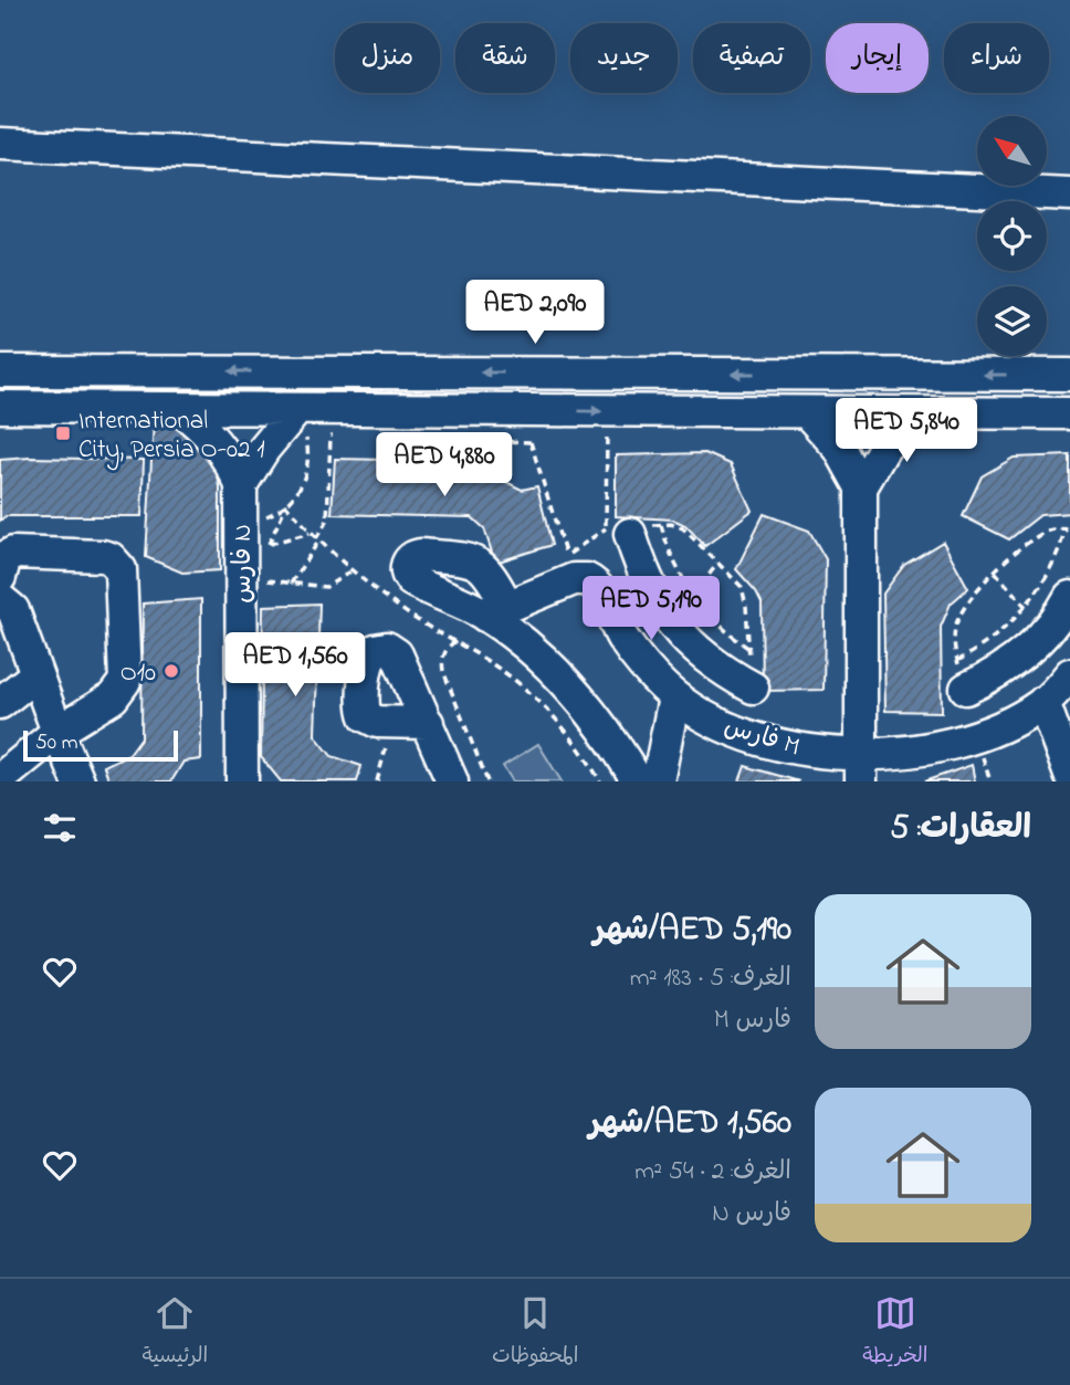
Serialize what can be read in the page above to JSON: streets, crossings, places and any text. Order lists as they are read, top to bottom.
{
  "streets": {
    "street": ["فارس N", "فارس M"]
  },
  "places": {
    "transit": ["International City, Persia O-02 1"],
    "other": ["O10"]
  },
  "scale_bar": "50 m",
  "north": "top left",
  "page": {
    "chip": [
      "شراء",
      "إيجار",
      "تصفية",
      "جديد",
      "شقة",
      "منزل"
    ],
    "price": [
      "AED 2,090",
      "AED 5,840",
      "AED 4,880",
      "AED 5,190",
      "AED 1,560"
    ],
    "scale": "50 m",
    "heading": "العقارات: 5",
    "list": [
      {
        "name": "AED 5,190/شهر",
        "note": "الغرف: 5 · 183 m² · فارس M"
      },
      {
        "name": "AED 1,560/شهر",
        "note": "الغرف: 2 · 54 m² · فارس N"
      }
    ],
    "tabs": ["الخريطة", "المحفوظات", "الرئيسية"]
  }
}
